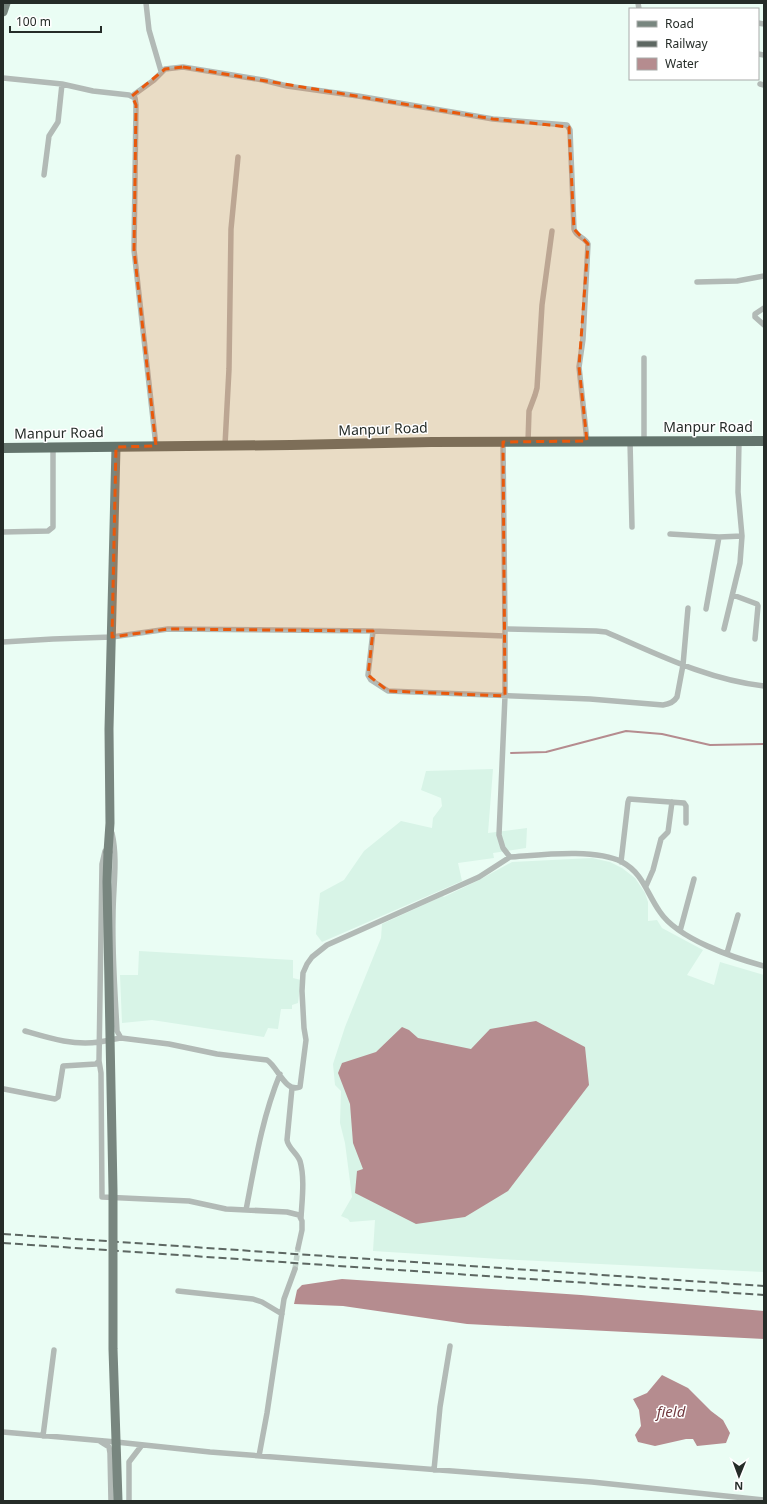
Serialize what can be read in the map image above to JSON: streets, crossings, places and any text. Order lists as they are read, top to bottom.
{
  "streets": {
    "highway": ["Manpur Road"]
  },
  "water": ["field"],
  "legend": ["Road", "Railway", "Water"],
  "scale_bar": "100 m",
  "north": "bottom"
}
